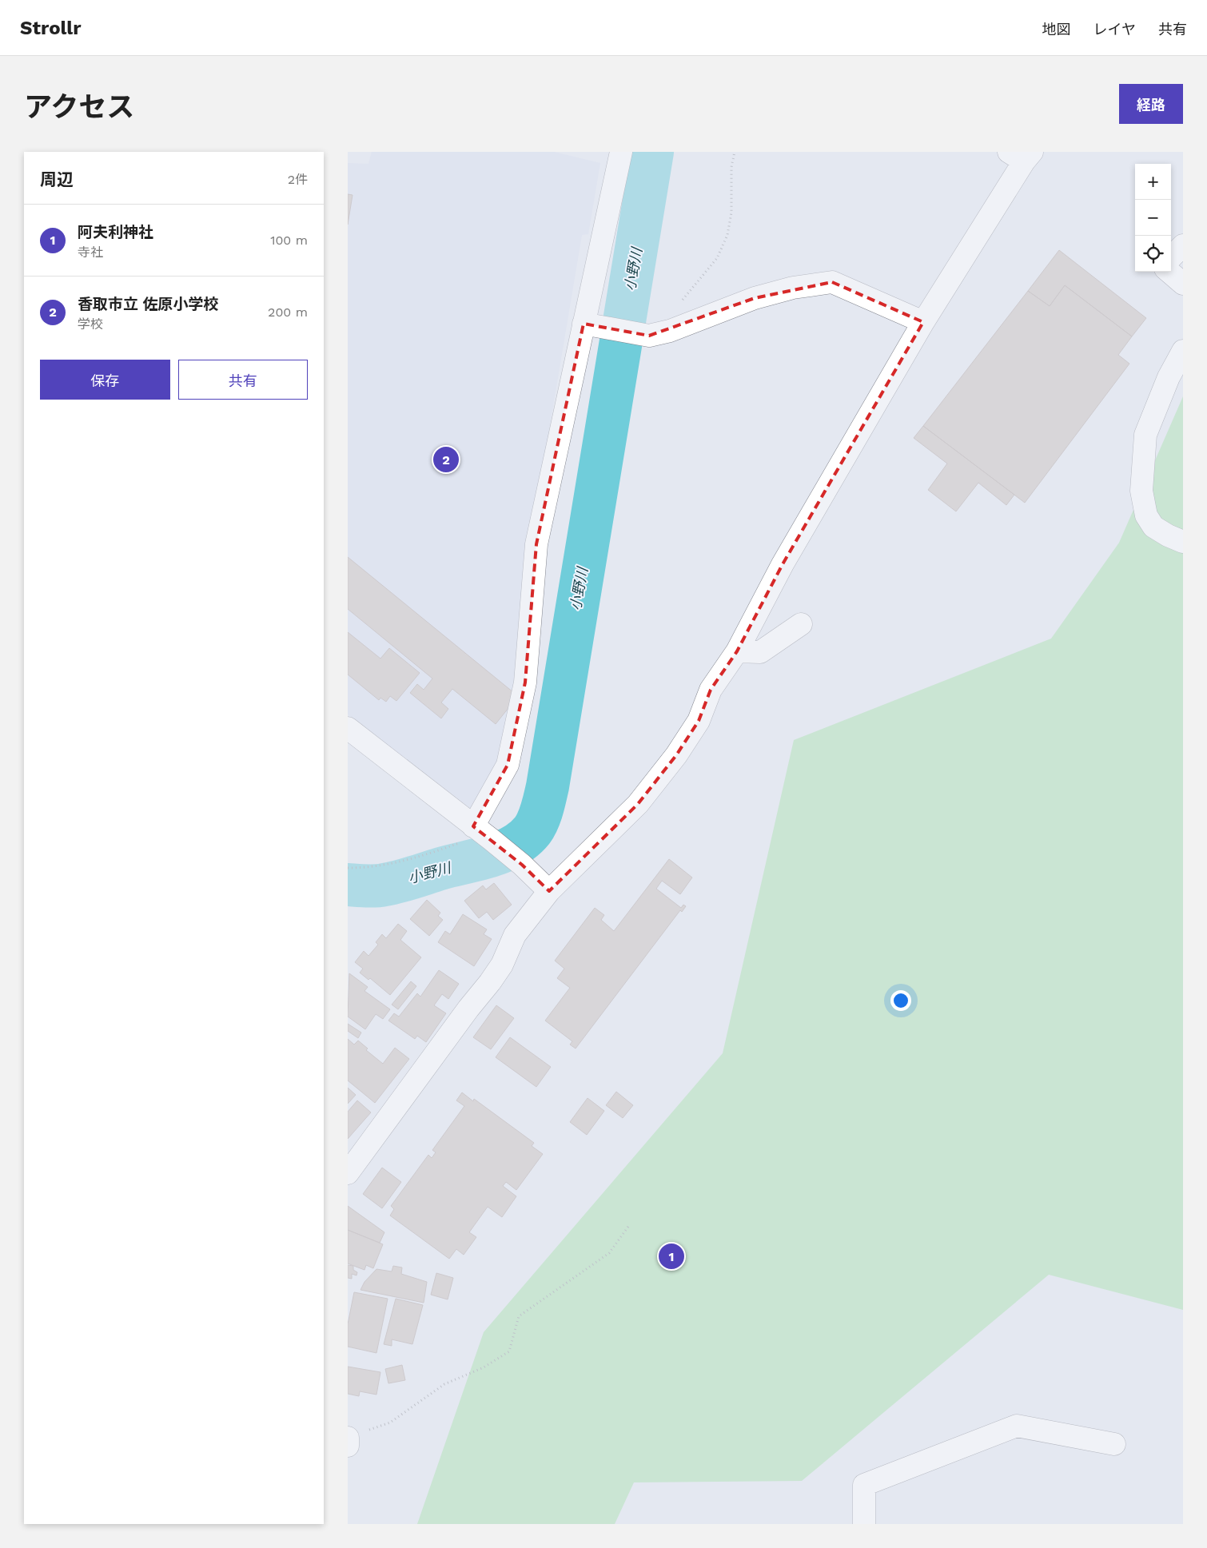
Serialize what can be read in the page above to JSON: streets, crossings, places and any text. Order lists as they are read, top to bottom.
{
  "water": ["小野川"],
  "page": {
    "header": "Strollr",
    "nav": ["地図", "レイヤ", "共有"],
    "title": "アクセス",
    "buttons": [
      "経路",
      ["保存", "共有"]
    ],
    "heading": ["周辺", "2件"],
    "map_buttons": ["+", "−"],
    "list": [
      {
        "mark": "1",
        "name": "阿夫利神社",
        "note": "寺社",
        "value": "100 m"
      },
      {
        "mark": "2",
        "name": "香取市立 佐原小学校",
        "note": "学校",
        "value": "200 m"
      }
    ],
    "pins": ["2", "1"]
  }
}
